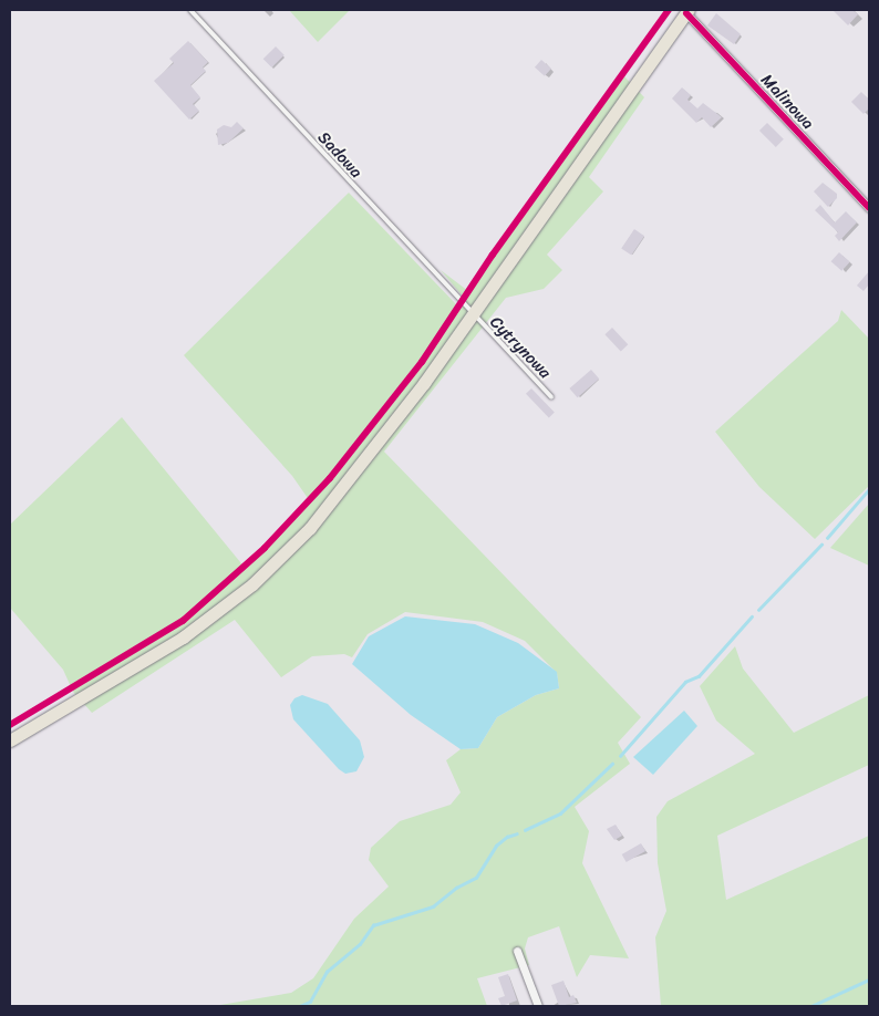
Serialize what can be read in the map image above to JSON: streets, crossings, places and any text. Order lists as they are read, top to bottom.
{
  "streets": {
    "street": ["Malinowa"],
    "lane": ["Sadowa", "Cytrynowa"]
  },
  "crossings": [
    ["Sadowa", "Cytrynowa"]
  ]
}
